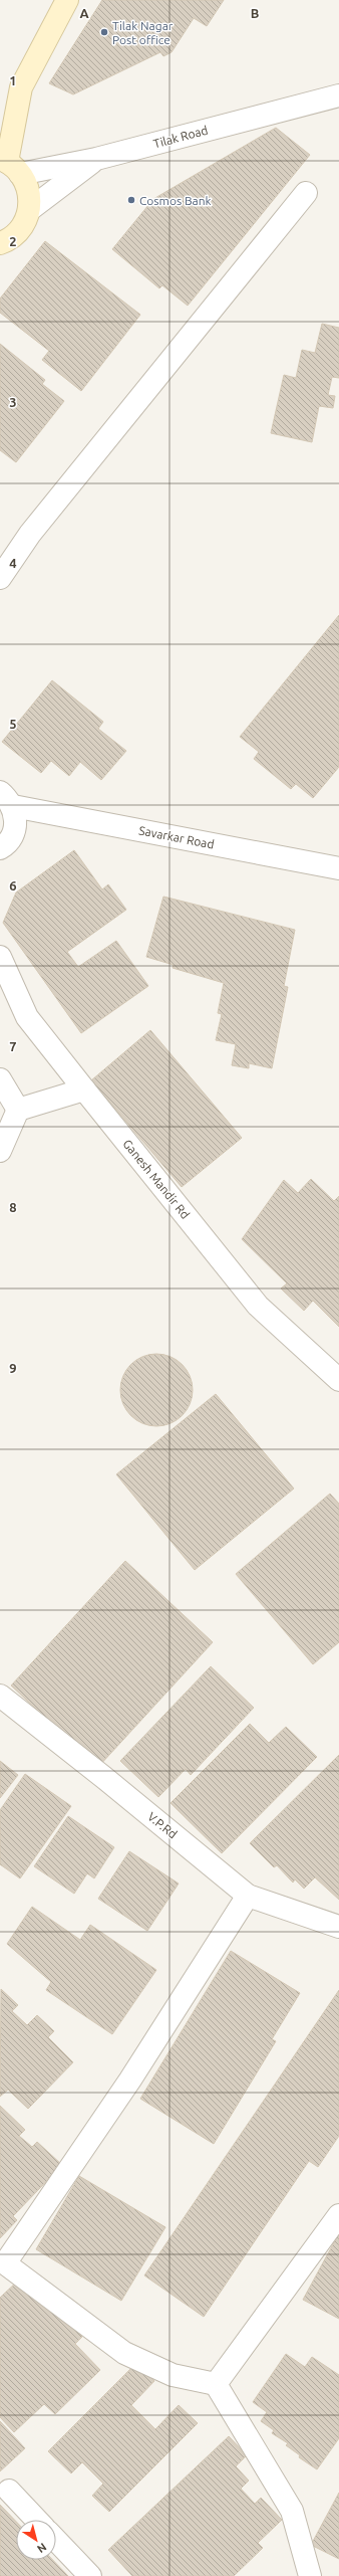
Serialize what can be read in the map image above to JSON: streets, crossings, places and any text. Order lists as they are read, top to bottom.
{
  "streets": {
    "street": [
      "Tilak Road",
      "Savarkar Road",
      "Ganesh Mandir Rd",
      "V.P.Rd"
    ]
  },
  "places": ["Tilak Nagar Post office", "Cosmos Bank"],
  "north": "bottom right",
  "grid": {
    "columns": ["A", "B"],
    "rows": [
      "1",
      "2",
      "3",
      "4",
      "5",
      "6",
      "7",
      "8",
      "9"
    ]
  }
}
